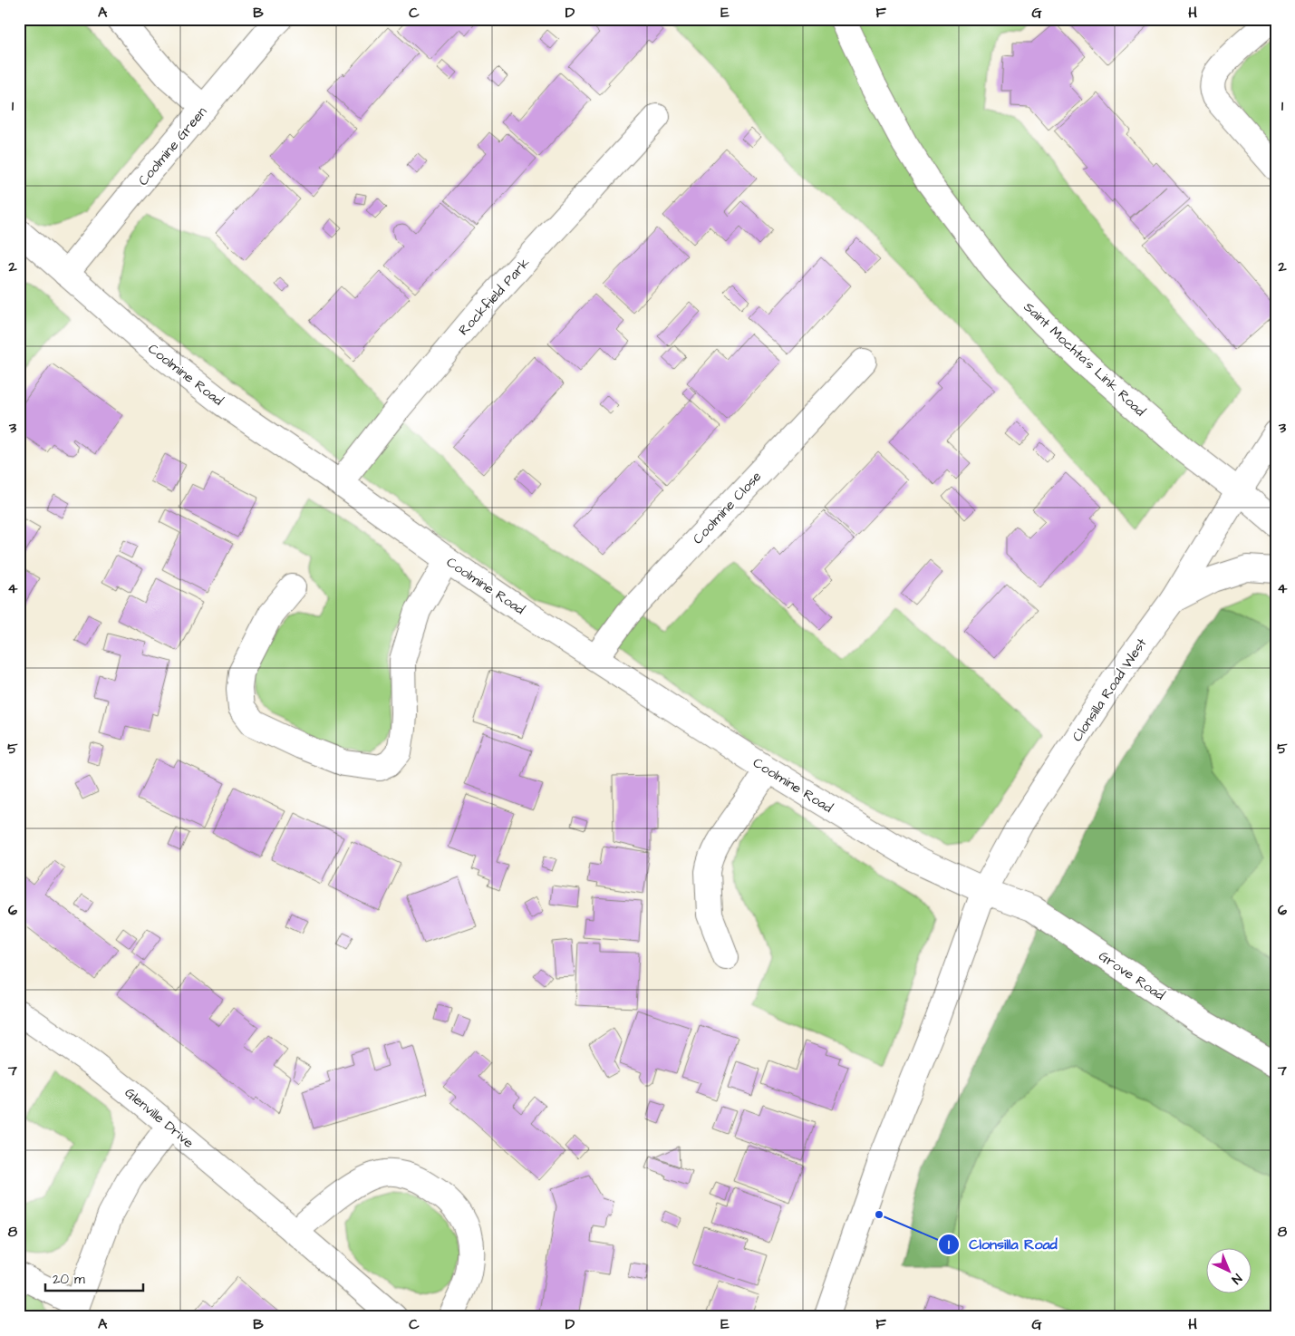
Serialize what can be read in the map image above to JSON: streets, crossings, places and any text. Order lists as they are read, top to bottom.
{
  "streets": {
    "street": [
      "Coolmine Green",
      "Rockfield Park",
      "Saint Mochta's Link Road",
      "Coolmine Road",
      "Coolmine Close",
      "Clonsilla Road West",
      "Grove Road",
      "Glenville Drive"
    ]
  },
  "crossings": [
    ["Coolmine Green", "Coolmine Road"],
    ["Rockfield Park", "Coolmine Road"],
    ["Saint Mochta's Link Road", "Clonsilla Road West"],
    ["Coolmine Road", "Coolmine Close"],
    ["Coolmine Road", "Clonsilla Road West"],
    ["Coolmine Road", "Grove Road"],
    ["Clonsilla Road West", "Grove Road"]
  ],
  "places": ["Clonsilla Road"],
  "scale_bar": "20 m",
  "north": "bottom right",
  "grid": {
    "columns": [
      "A",
      "B",
      "C",
      "D",
      "E",
      "F",
      "G",
      "H"
    ],
    "rows": [
      "1",
      "2",
      "3",
      "4",
      "5",
      "6",
      "7",
      "8"
    ]
  }
}
